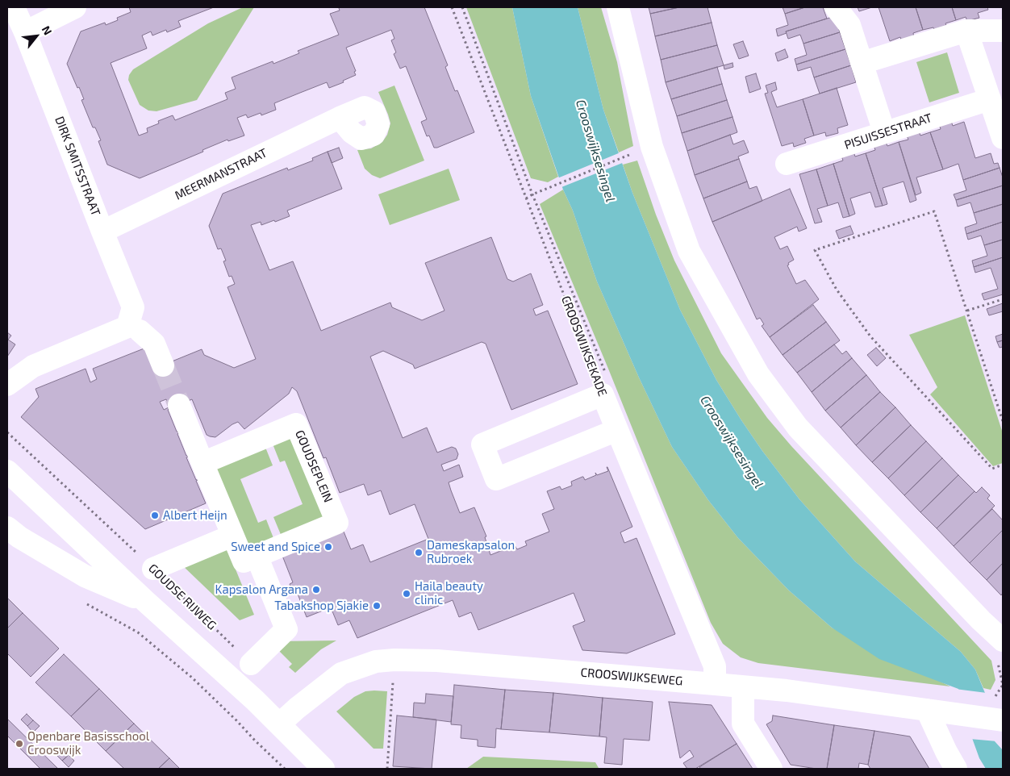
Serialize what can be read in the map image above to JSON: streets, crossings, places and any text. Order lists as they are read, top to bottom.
{
  "streets": {
    "street": [
      "PISUISSESTRAAT",
      "DIRK SMITSSTRAAT",
      "MEERMANSTRAAT",
      "CROOSWIJKSEKADE",
      "GOUDSEPLEIN",
      "CROOSWIJKSEWEG"
    ],
    "path": ["GOUDSE RIJWEG"]
  },
  "crossings": [
    ["DIRK SMITSSTRAAT", "MEERMANSTRAAT"],
    ["CROOSWIJKSEKADE", "CROOSWIJKSEWEG"]
  ],
  "water": ["Crooswijksesingel"],
  "places": [
    "Albert Heijn",
    "Sweet and Spice",
    "Dameskapsalon Rubroek",
    "Kapsalon Argana",
    "Haila beauty clinic",
    "Tabakshop Sjakie",
    "Openbare Basisschool Crooswijk"
  ],
  "north": "top right"
}
